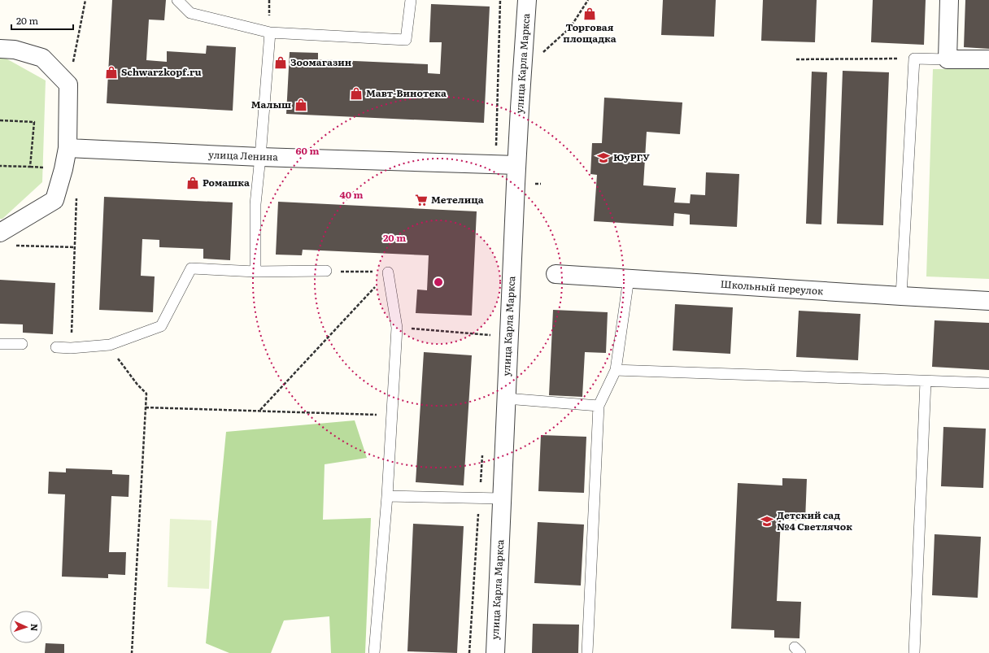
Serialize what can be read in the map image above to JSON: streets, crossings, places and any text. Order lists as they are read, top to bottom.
{
  "streets": {
    "street": ["улица Карла Маркса", "улица Ленина", "Школьный переулок"]
  },
  "crossings": [
    ["улица Карла Маркса", "улица Ленина"]
  ],
  "places": {
    "shop": [
      "Торговая площадка",
      "Зоомагазин",
      "Schwarzkopf.ru",
      "Мавт-Винотека",
      "Малыш",
      "Ромашка"
    ],
    "school or university": ["ЮуРГУ", "Детский сад №4 Светлячок"],
    "supermarket": ["Метелица"]
  },
  "scale_bar": "20 m",
  "north": "right",
  "rings": ["60 m", "40 m", "20 m"]
}
